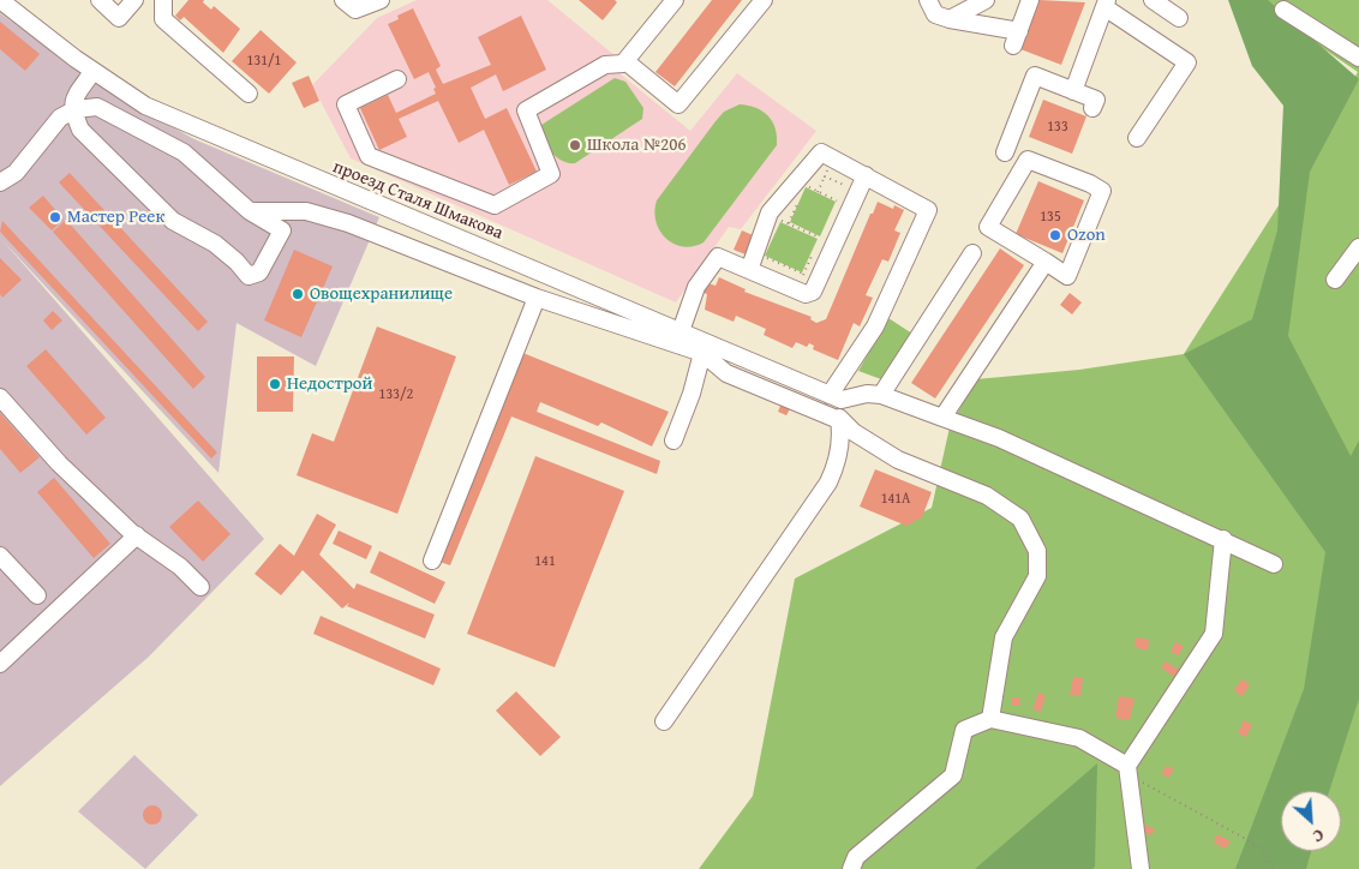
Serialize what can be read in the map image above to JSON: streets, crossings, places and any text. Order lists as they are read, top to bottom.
{
  "streets": {
    "street": ["проезд Сталя Шмакова"]
  },
  "places": [
    "Школа №206",
    "Мастер Реек",
    "Ozon",
    "Овощехранилище",
    "Недострой"
  ],
  "house_numbers": [
    "131/1",
    "133",
    "135",
    "133/2",
    "141А",
    "141"
  ],
  "north": "bottom right"
}
